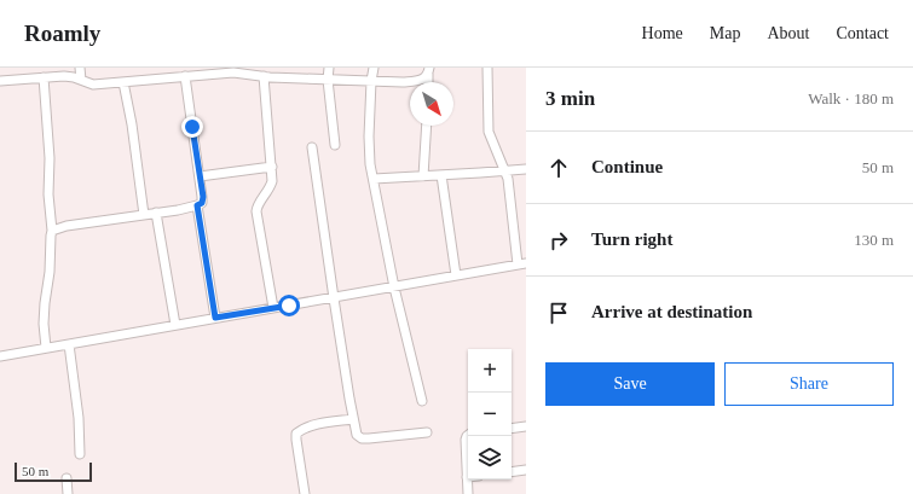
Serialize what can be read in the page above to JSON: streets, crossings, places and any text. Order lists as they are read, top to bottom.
{
  "scale_bar": "50 m",
  "north": "bottom right",
  "page": {
    "header": "Roamly",
    "nav": [
      "Home",
      "Map",
      "About",
      "Contact"
    ],
    "heading": ["3 min", "Walk · 180 m"],
    "list": [
      ["Continue", "50 m"],
      ["Turn right", "130 m"],
      "Arrive at destination"
    ],
    "buttons": ["Save", "Share"],
    "map_buttons": ["+", "−"],
    "scale": "50 m"
  }
}
